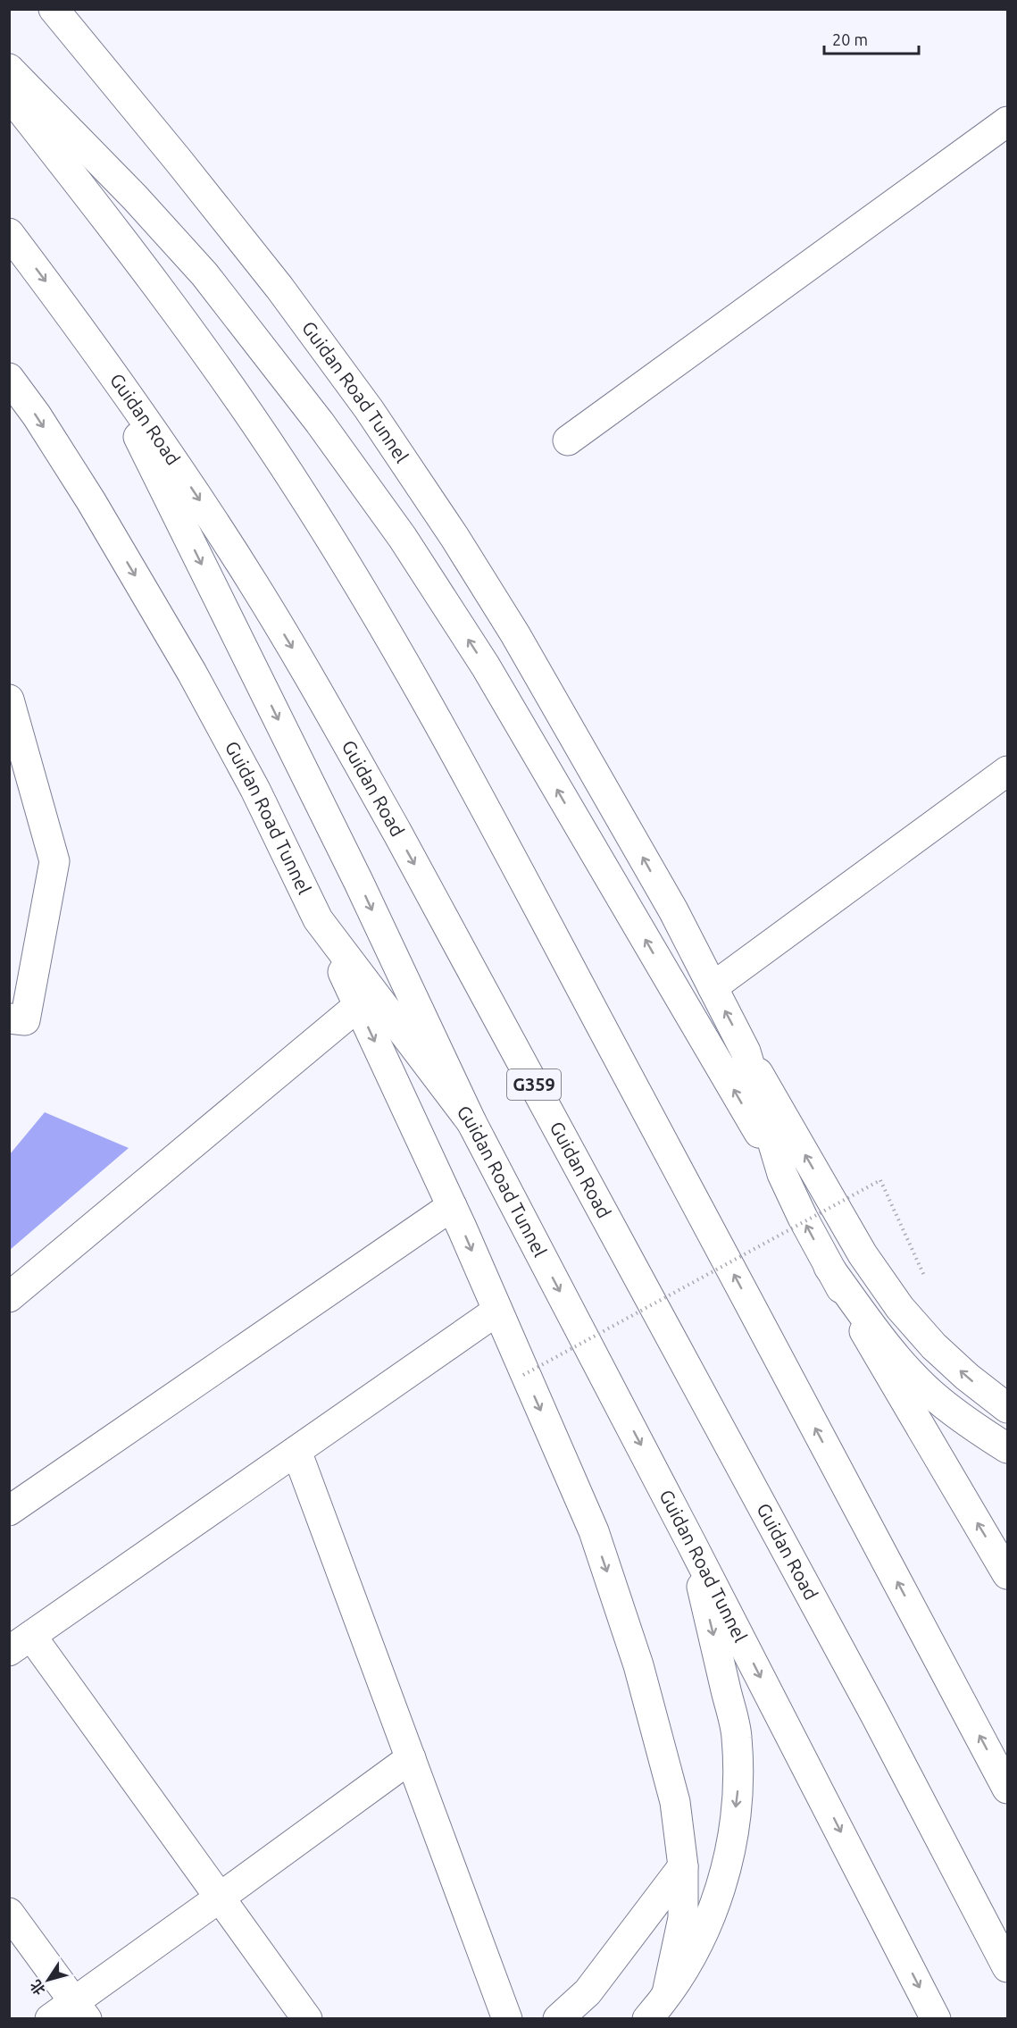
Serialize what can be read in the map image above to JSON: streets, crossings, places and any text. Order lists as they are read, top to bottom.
{
  "streets": {
    "main road": ["Guidan Road Tunnel", "Guidan Road", "G359"]
  },
  "scale_bar": "20 m",
  "north": "bottom left"
}
